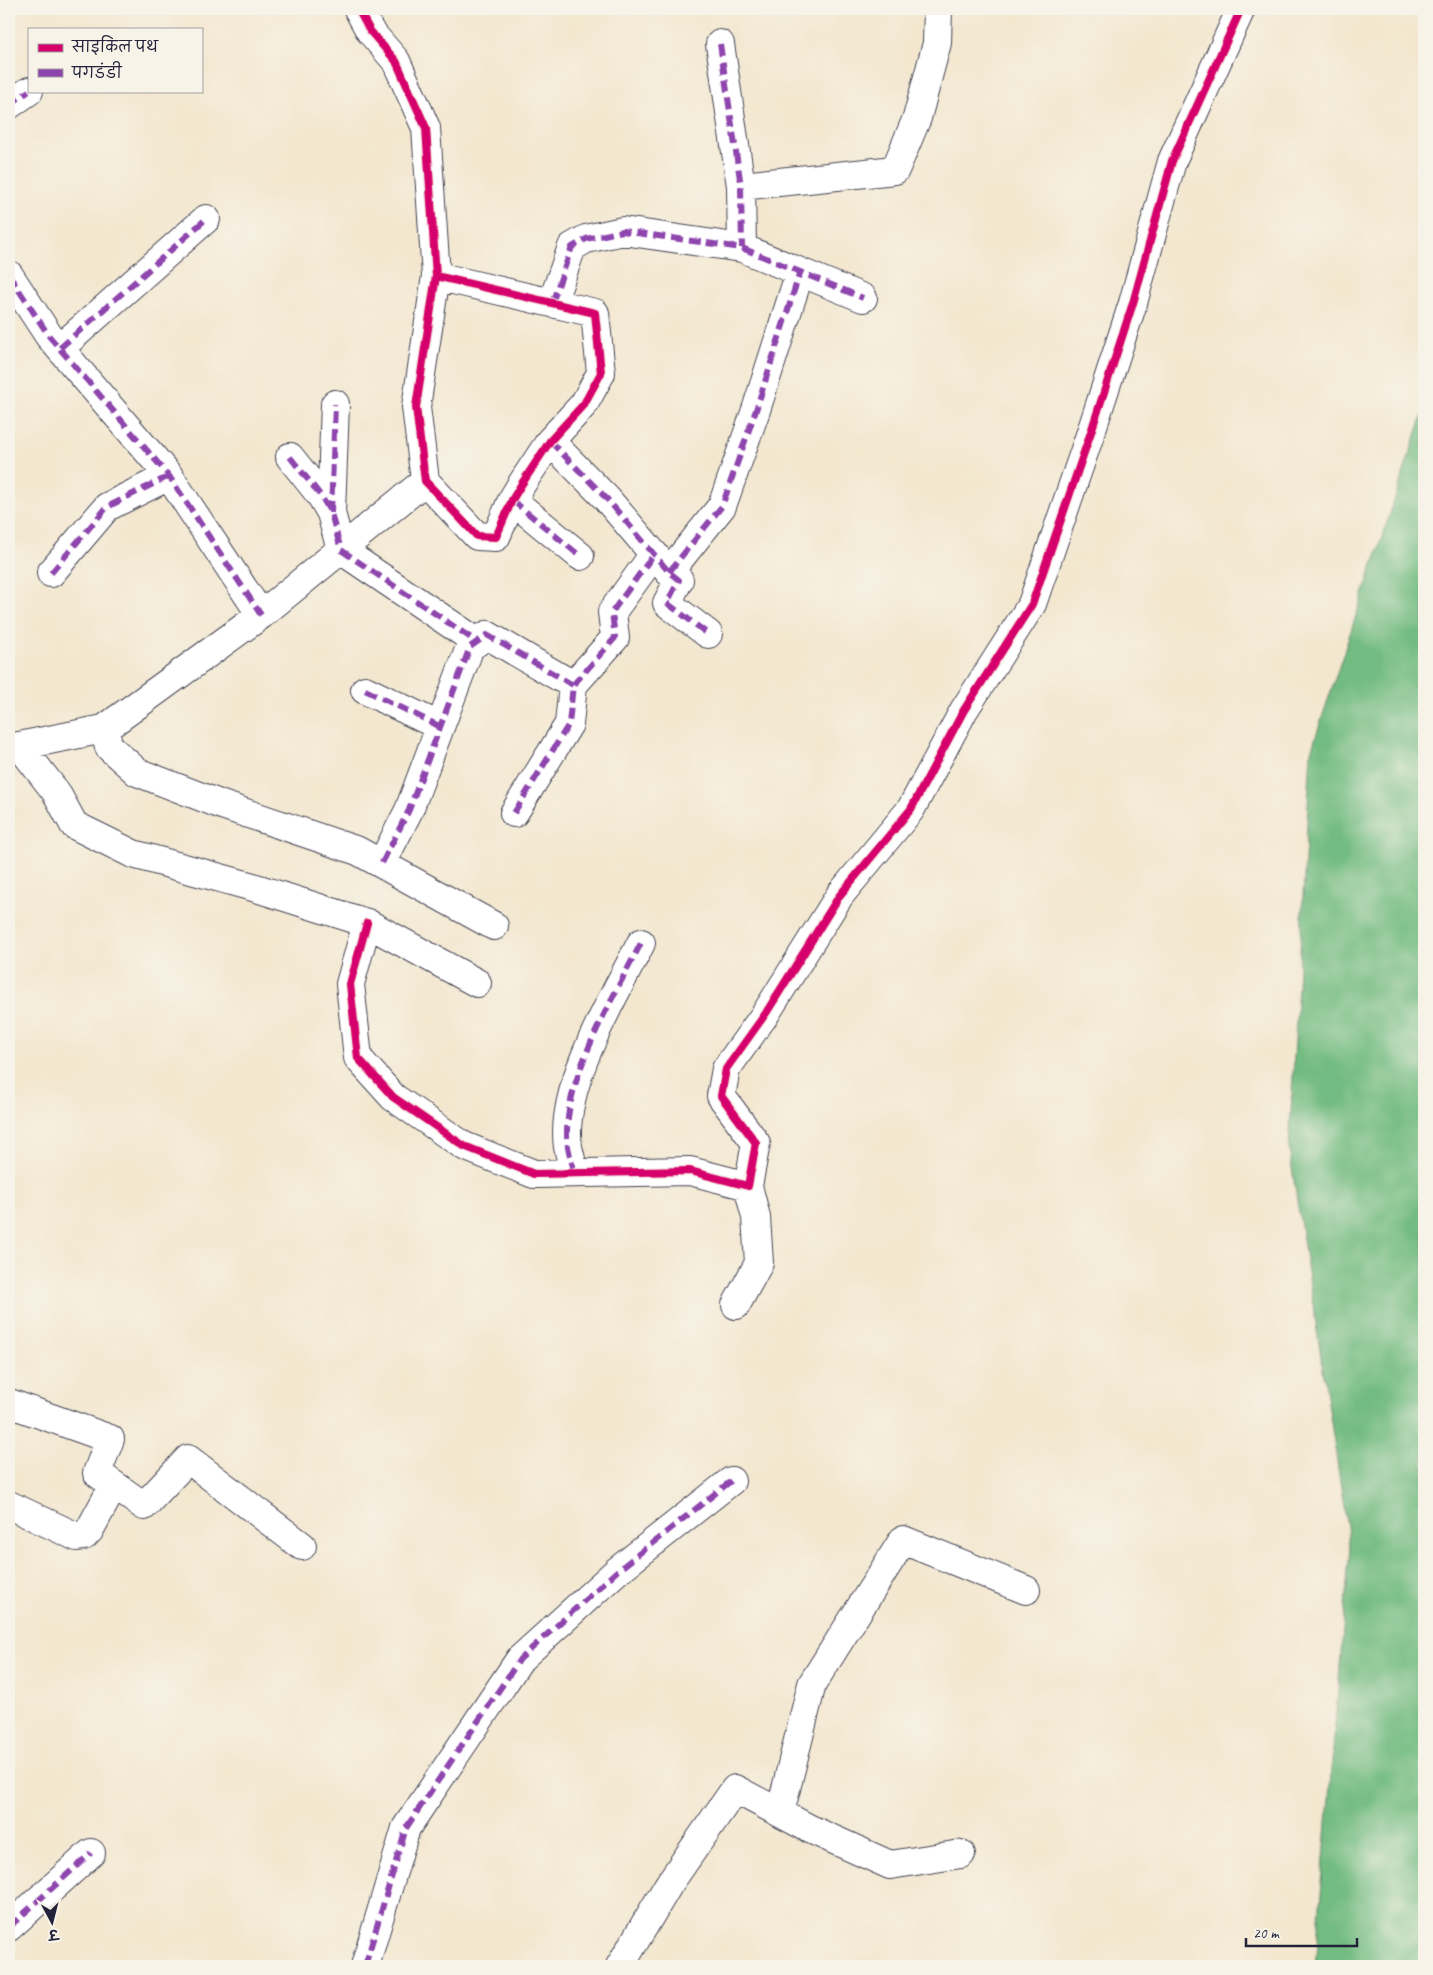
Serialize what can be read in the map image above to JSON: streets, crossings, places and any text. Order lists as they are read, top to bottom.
{
  "legend": ["साइकिल पथ", "पगडंडी"],
  "scale_bar": "20 m",
  "north": "bottom"
}
